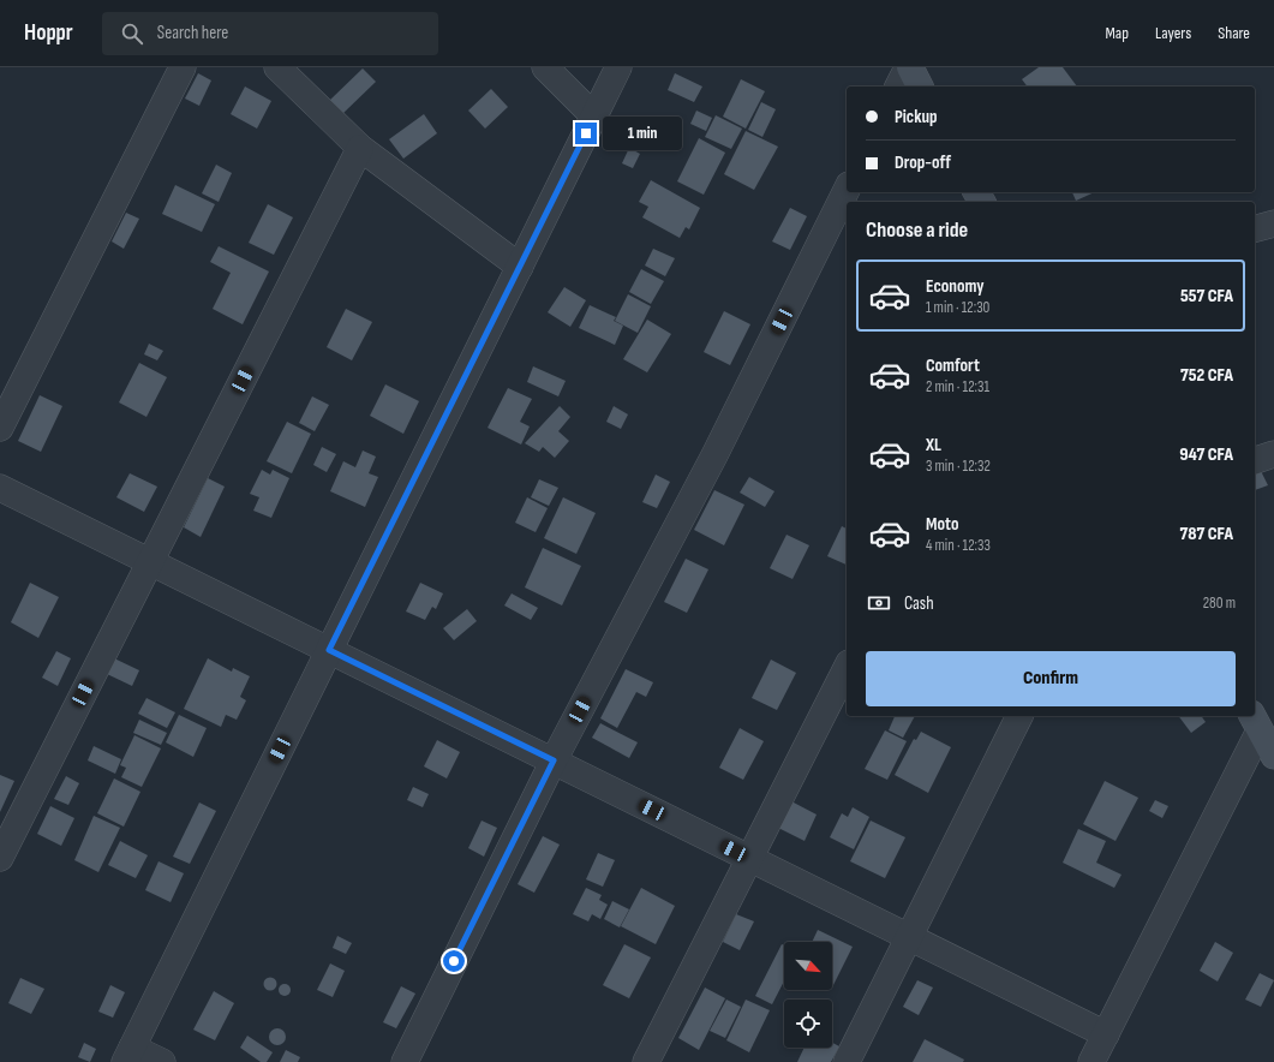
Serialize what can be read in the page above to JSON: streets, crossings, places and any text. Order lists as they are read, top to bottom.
{
  "north": "bottom right",
  "page": {
    "header": "Hoppr",
    "search": "Search here",
    "nav": ["Map", "Layers", "Share"],
    "banner": ["Pickup", "Drop-off"],
    "bubble": "1 min",
    "heading": "Choose a ride",
    "list": [
      {
        "name": "Economy",
        "note": "1 min · 12:30",
        "value": "557 CFA"
      },
      {
        "name": "Comfort",
        "note": "2 min · 12:31",
        "value": "752 CFA"
      },
      {
        "name": "XL",
        "note": "3 min · 12:32",
        "value": "947 CFA"
      },
      {
        "name": "Moto",
        "note": "4 min · 12:33",
        "value": "787 CFA"
      }
    ],
    "pay": ["Cash", "280 m"],
    "buttons": "Confirm"
  }
}
